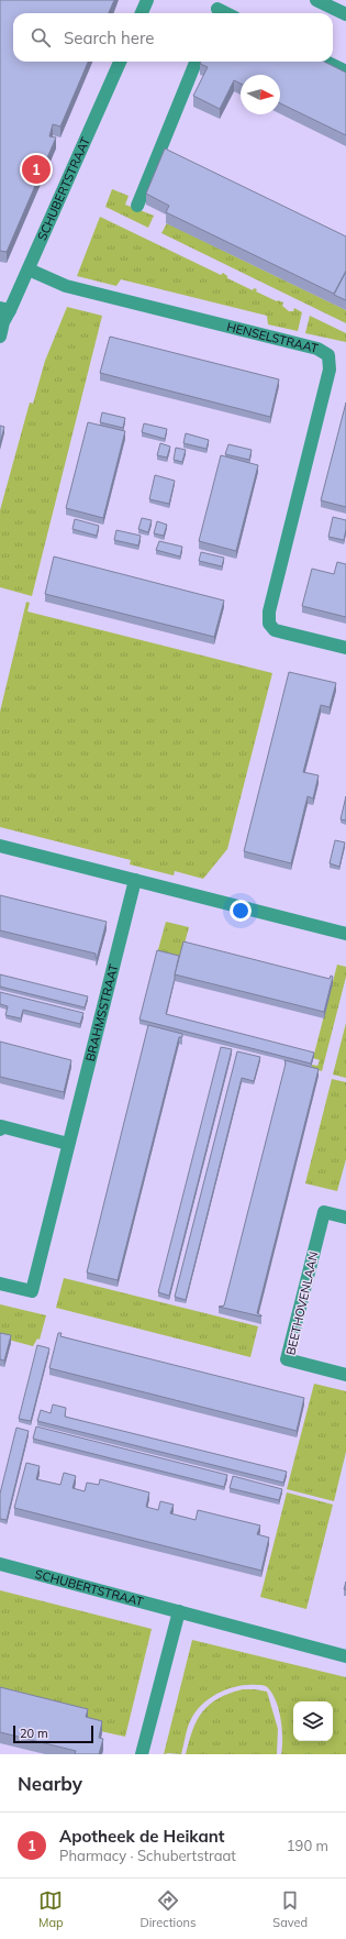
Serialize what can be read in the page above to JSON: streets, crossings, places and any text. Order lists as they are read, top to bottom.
{
  "streets": {
    "street": [
      "SCHUBERTSTRAAT",
      "HENSELSTRAAT",
      "BRAHMSSTRAAT",
      "BEETHOVENLAAN"
    ]
  },
  "crossings": [
    ["SCHUBERTSTRAAT", "HENSELSTRAAT"]
  ],
  "scale_bar": "20 m",
  "north": "right",
  "page": {
    "search": "Search here",
    "pins": "1",
    "scale": "20 m",
    "heading": "Nearby",
    "list": [
      {
        "mark": "1",
        "name": "Apotheek de Heikant",
        "note": "Pharmacy · Schubertstraat",
        "value": "190 m"
      }
    ],
    "nav": ["Map", "Directions", "Saved"]
  }
}
